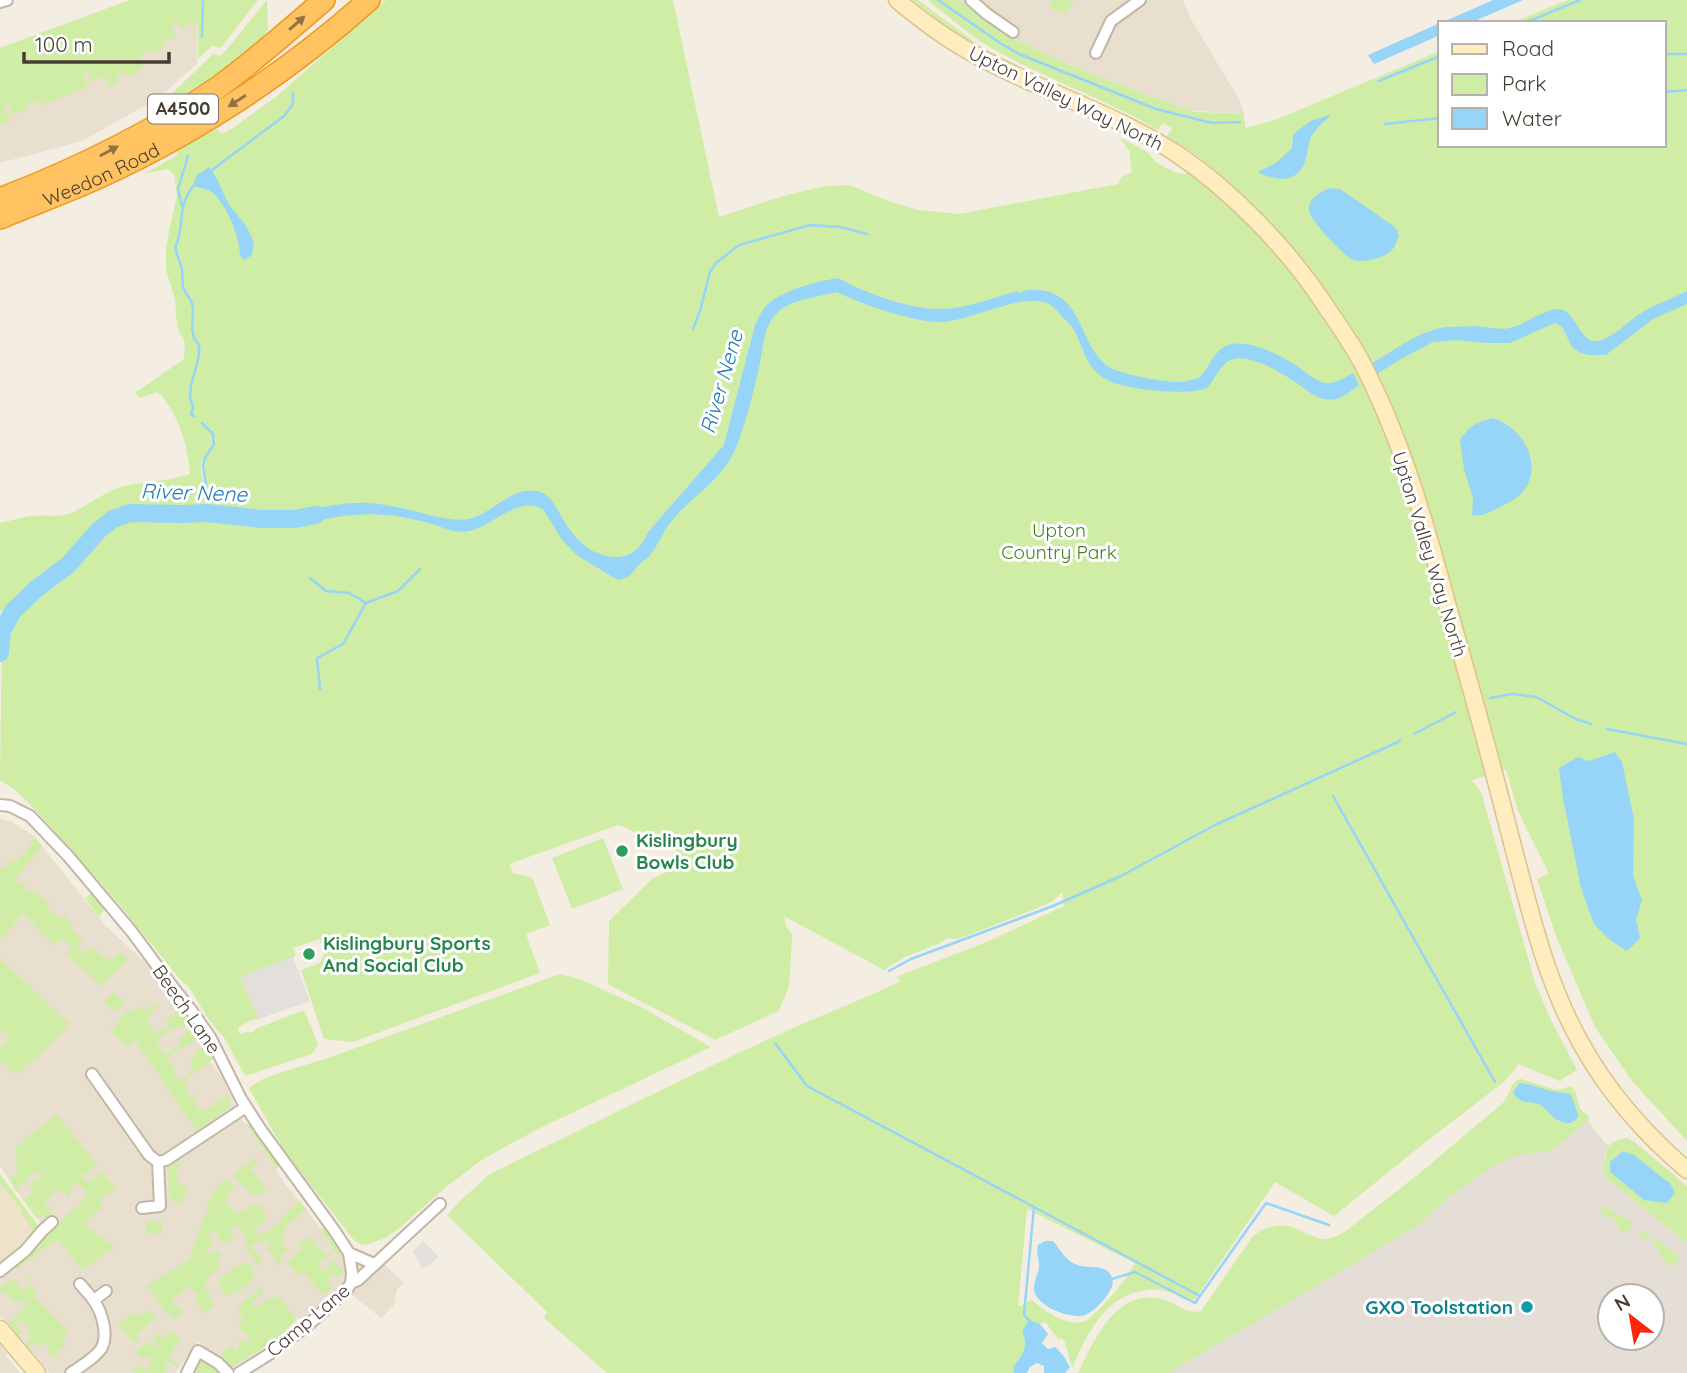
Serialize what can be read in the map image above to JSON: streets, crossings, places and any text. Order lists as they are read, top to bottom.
{
  "streets": {
    "highway": ["A4500", "Weedon Road"],
    "street": ["Upton Valley Way North", "Beech Lane", "Camp Lane"]
  },
  "crossings": [
    ["Beech Lane", "Camp Lane"]
  ],
  "water": ["River Nene"],
  "parks": ["Upton Country Park"],
  "places": ["Kislingbury Bowls Club", "Kislingbury Sports And Social Club", "GXO Toolstation"],
  "legend": ["Road", "Park", "Water"],
  "scale_bar": "100 m",
  "north": "top left"
}
